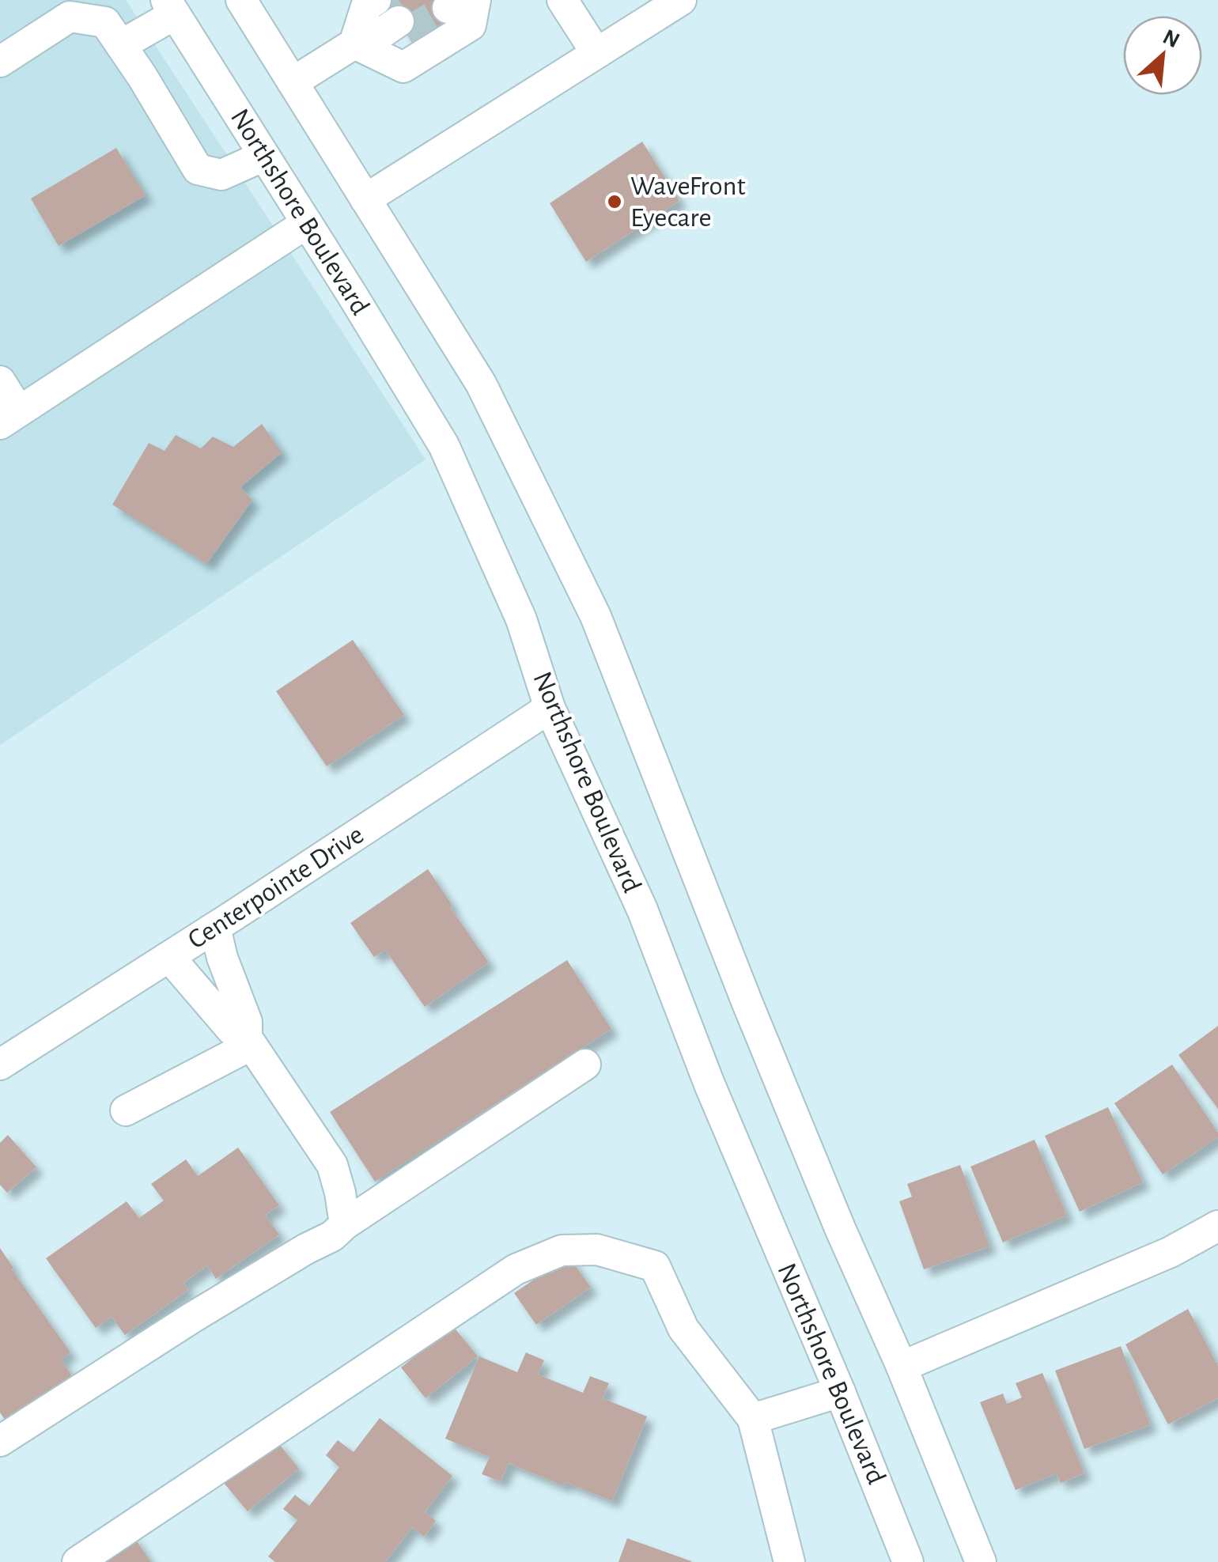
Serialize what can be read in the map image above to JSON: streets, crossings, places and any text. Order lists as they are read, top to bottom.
{
  "streets": {
    "street": ["Northshore Boulevard", "Centerpointe Drive"]
  },
  "crossings": [
    ["Northshore Boulevard", "Centerpointe Drive"]
  ],
  "places": ["WaveFront Eyecare"],
  "north": "top right"
}
